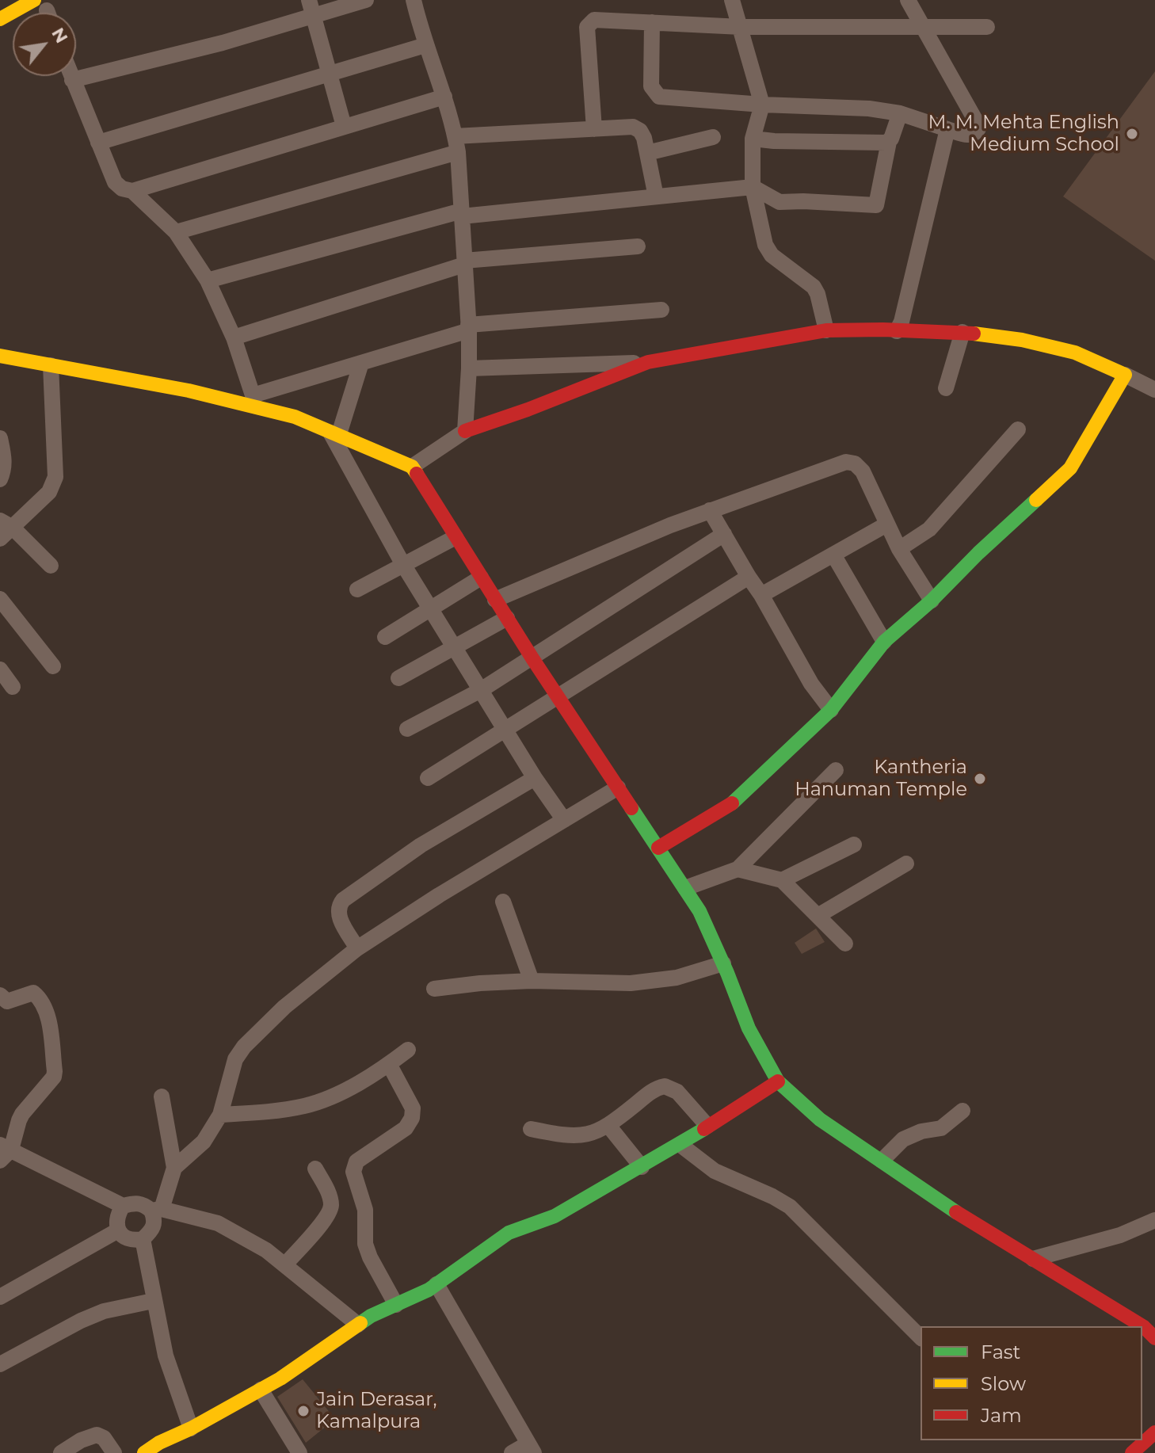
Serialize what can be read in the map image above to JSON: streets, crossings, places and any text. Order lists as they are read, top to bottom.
{
  "places": ["M. M. Mehta English Medium School", "Kantheria Hanuman Temple", "Jain Derasar, Kamalpura"],
  "legend": ["Fast", "Slow", "Jam"],
  "north": "top right"
}
